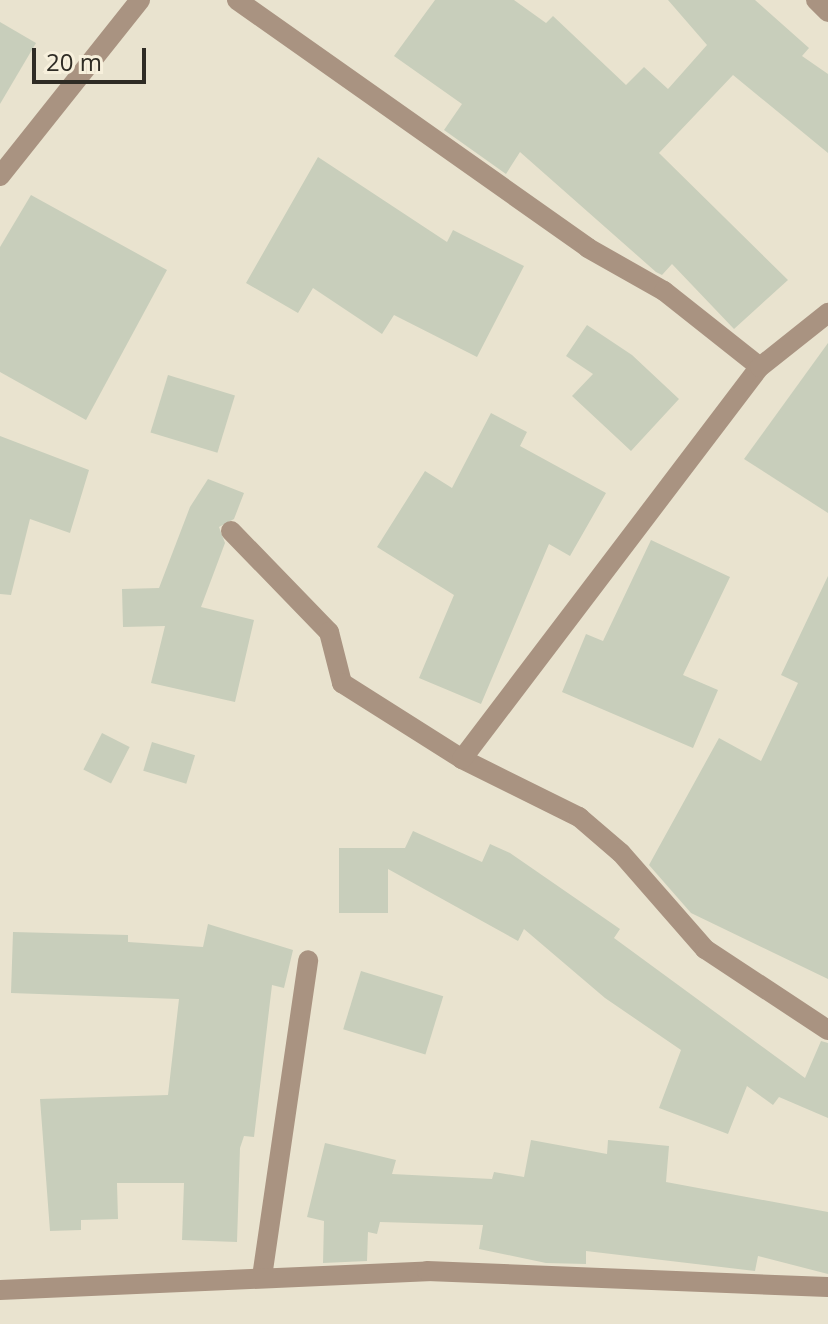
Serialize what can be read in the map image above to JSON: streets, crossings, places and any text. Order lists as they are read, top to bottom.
{
  "scale_bar": "20 m"
}
